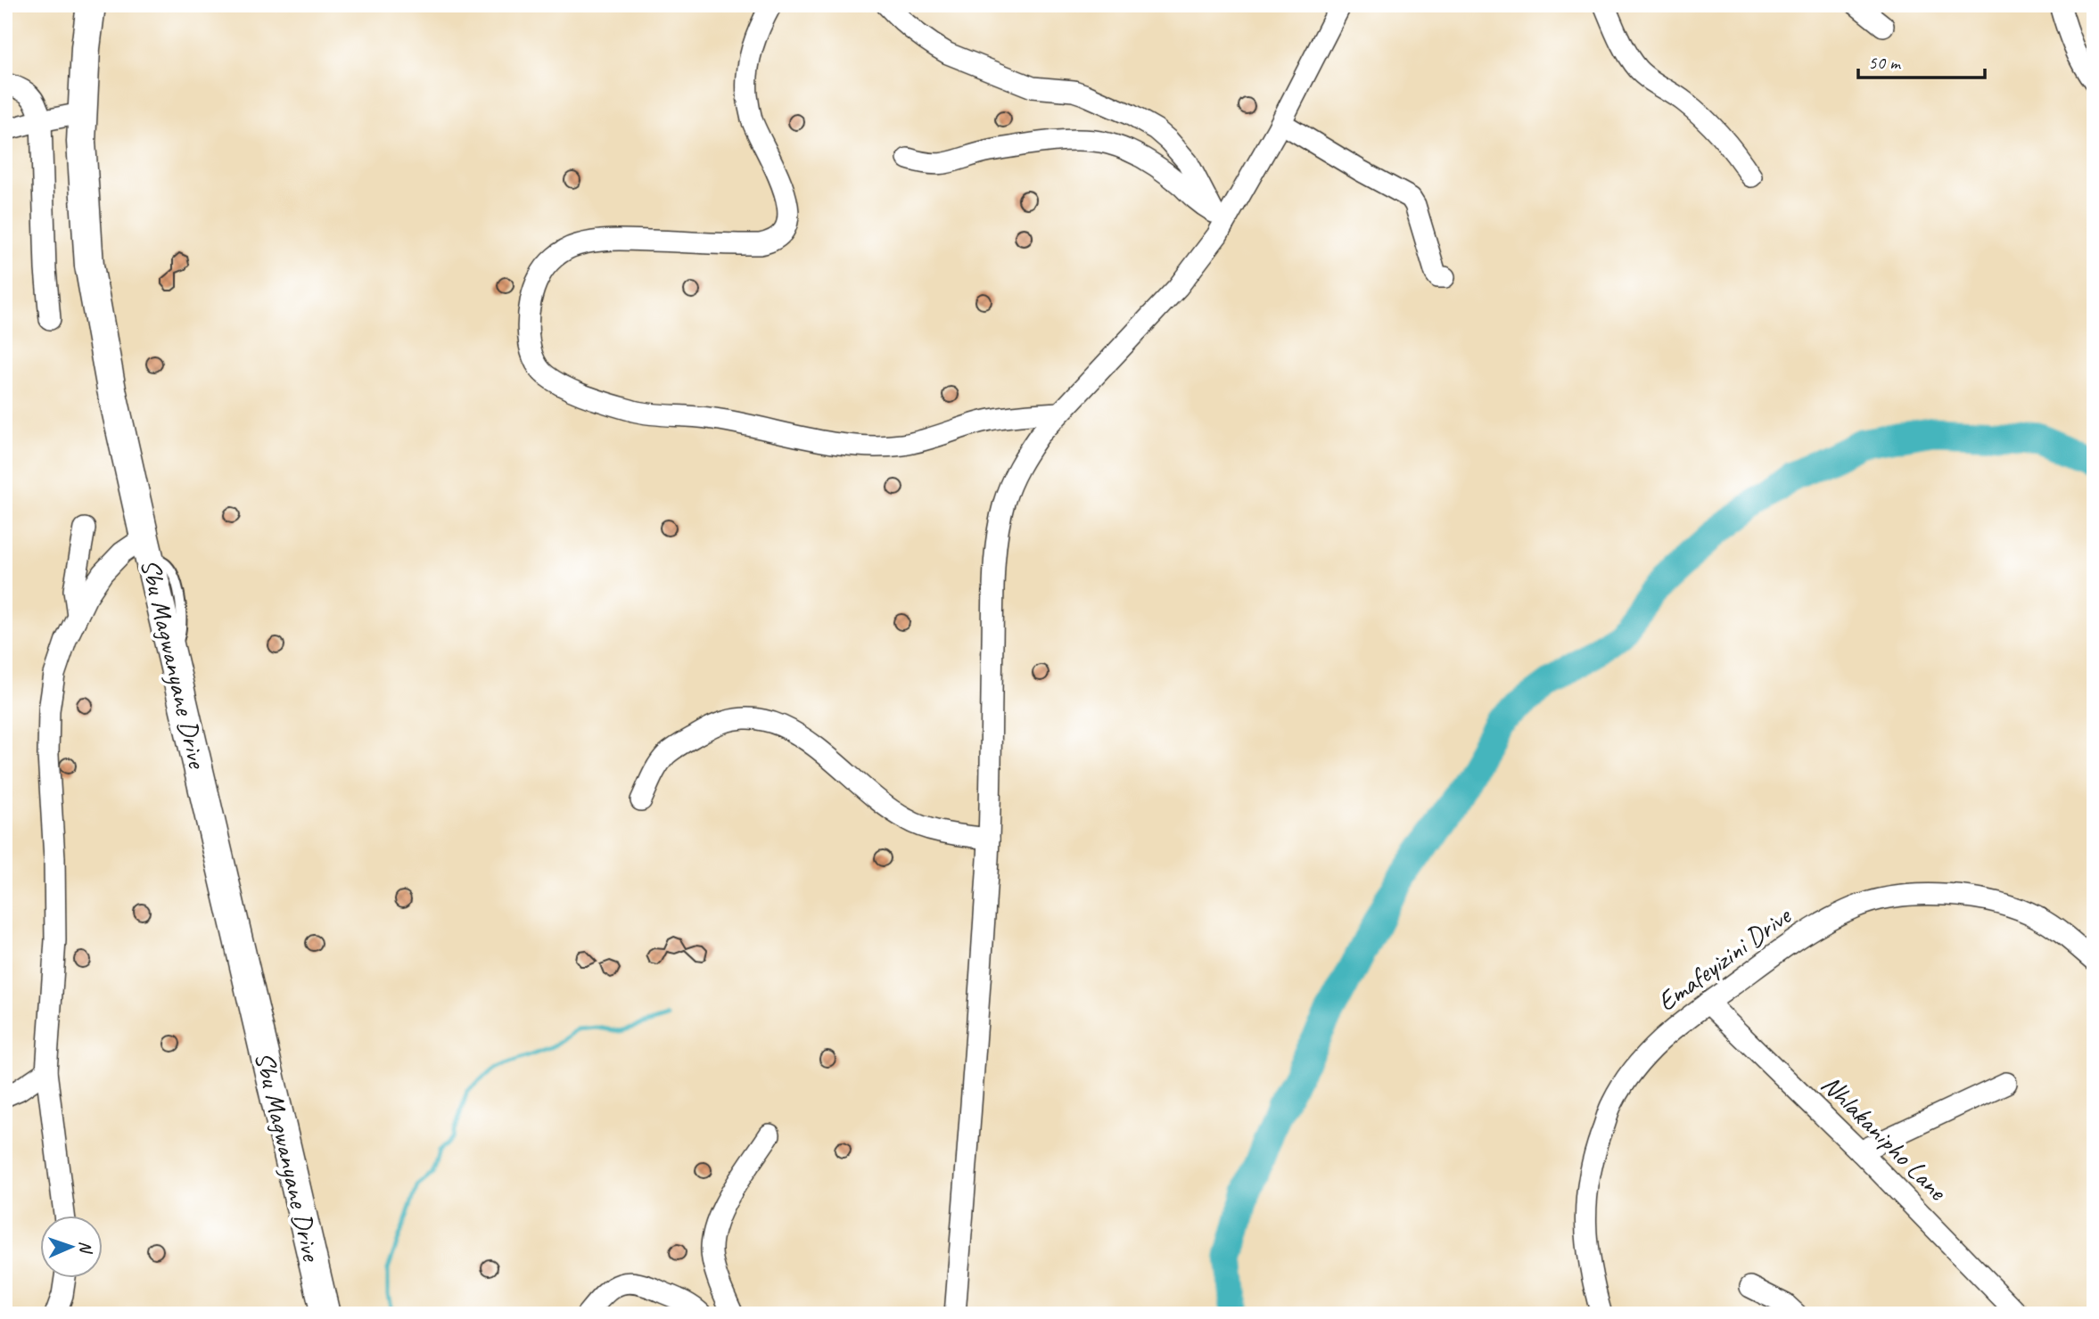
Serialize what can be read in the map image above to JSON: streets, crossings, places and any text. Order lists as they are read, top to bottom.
{
  "streets": {
    "main road": ["Sbu Magwanyane Drive"],
    "street": ["Emafeyizini Drive", "Nhlakanipho Lane"]
  },
  "crossings": [
    ["Emafeyizini Drive", "Nhlakanipho Lane"]
  ],
  "scale_bar": "50 m",
  "north": "right"
}
